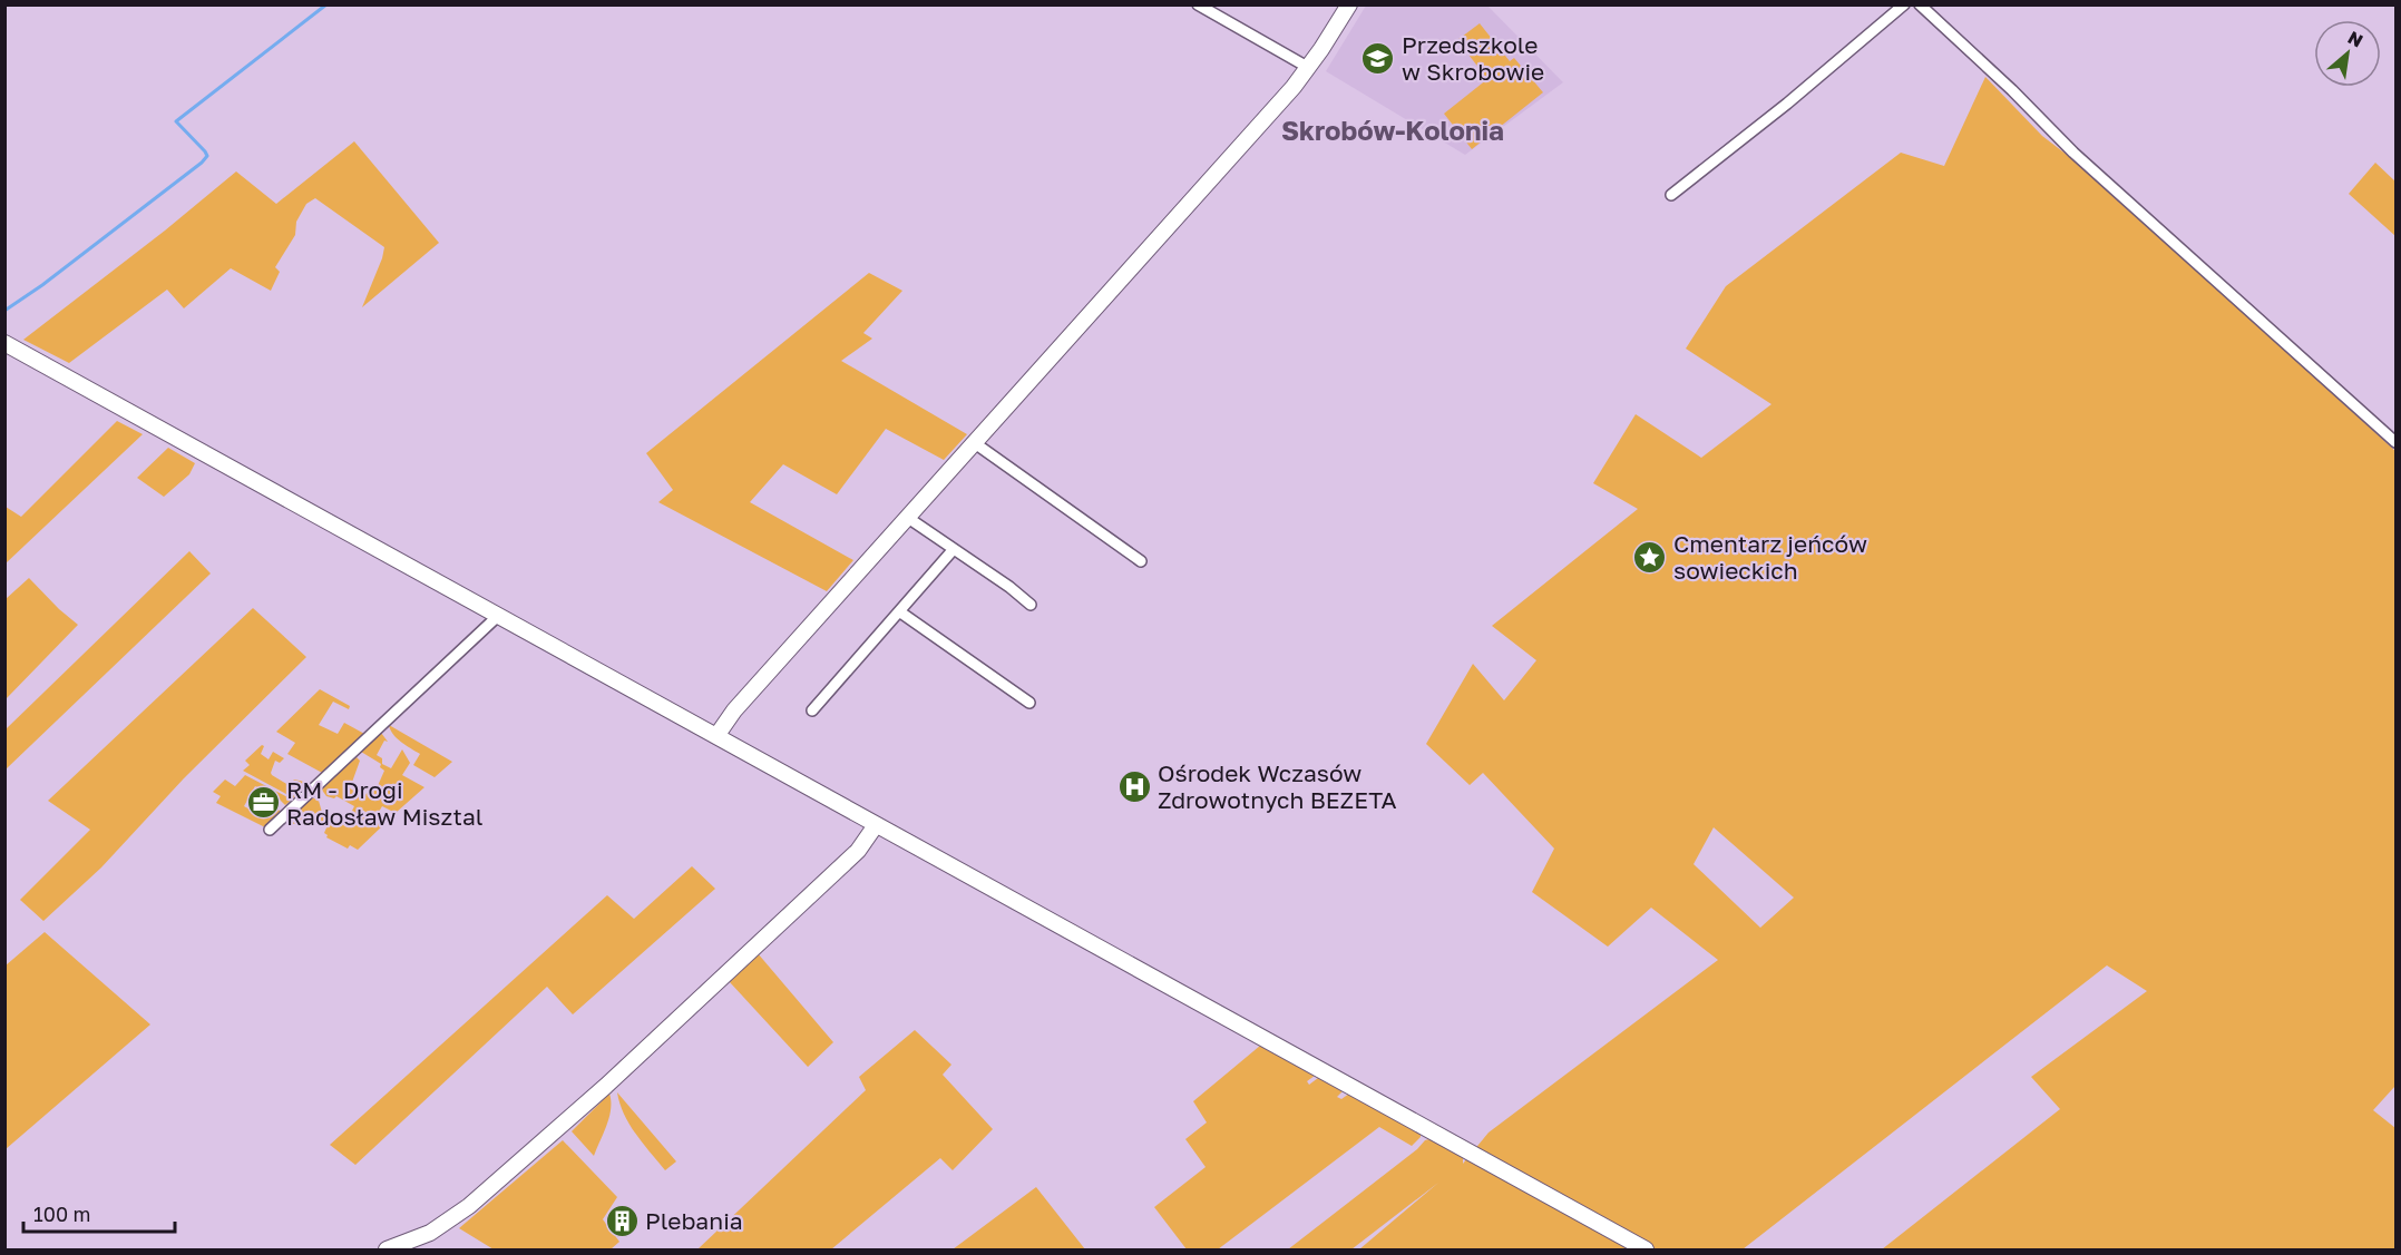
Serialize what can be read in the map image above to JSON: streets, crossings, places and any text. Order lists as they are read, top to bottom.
{
  "districts": ["Skrobów-Kolonia"],
  "places": {
    "school or university": ["Przedszkole w Skrobowie"],
    "place": ["Cmentarz jeńców sowieckich"],
    "hospital": ["Ośrodek Wczasów Zdrowotnych BEZETA"],
    "office": ["RM - Drogi Radosław Misztal"],
    "building": ["Plebania"]
  },
  "scale_bar": "100 m",
  "north": "top right"
}
